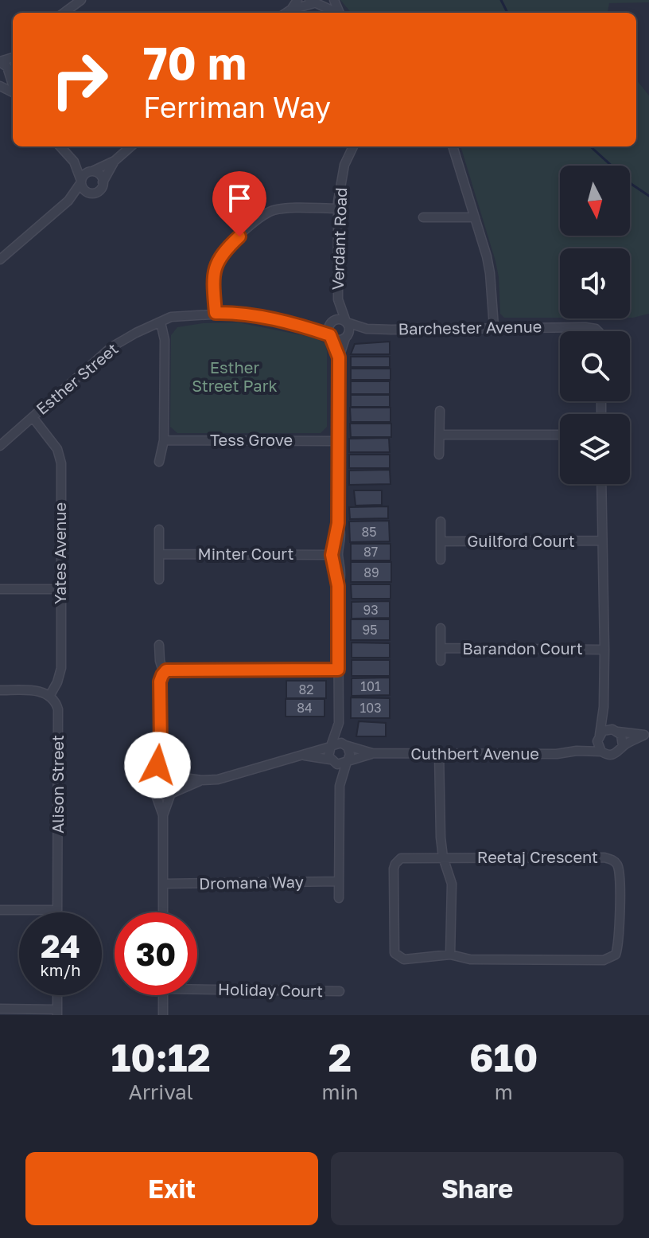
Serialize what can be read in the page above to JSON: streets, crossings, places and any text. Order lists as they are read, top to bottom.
{
  "streets": {
    "street": [
      "Verdant Road",
      "Barchester Avenue",
      "Esther Street",
      "Tess Grove",
      "Guilford Court",
      "Yates Avenue",
      "Minter Court",
      "Barandon Court",
      "Cuthbert Avenue",
      "Alison Street",
      "Reetaj Crescent",
      "Dromana Way",
      "Holiday Court"
    ]
  },
  "crossings": [
    ["Verdant Road", "Barchester Avenue"],
    ["Verdant Road", "Esther Street"],
    ["Barchester Avenue", "Esther Street"],
    ["Esther Street", "Yates Avenue"],
    ["Yates Avenue", "Alison Street"]
  ],
  "parks": ["Esther Street Park"],
  "house_numbers": [
    "85",
    "87",
    "89",
    "93",
    "95",
    "101",
    "82",
    "84",
    "103"
  ],
  "north": "bottom",
  "page": {
    "turn": ["70 m", "Ferriman Way"],
    "speed": "24 km/h",
    "limit": "30",
    "eta": [
      "10:12",
      "Arrival",
      "2",
      "min",
      "610",
      "m"
    ],
    "buttons": ["Exit", "Share"]
  }
}
